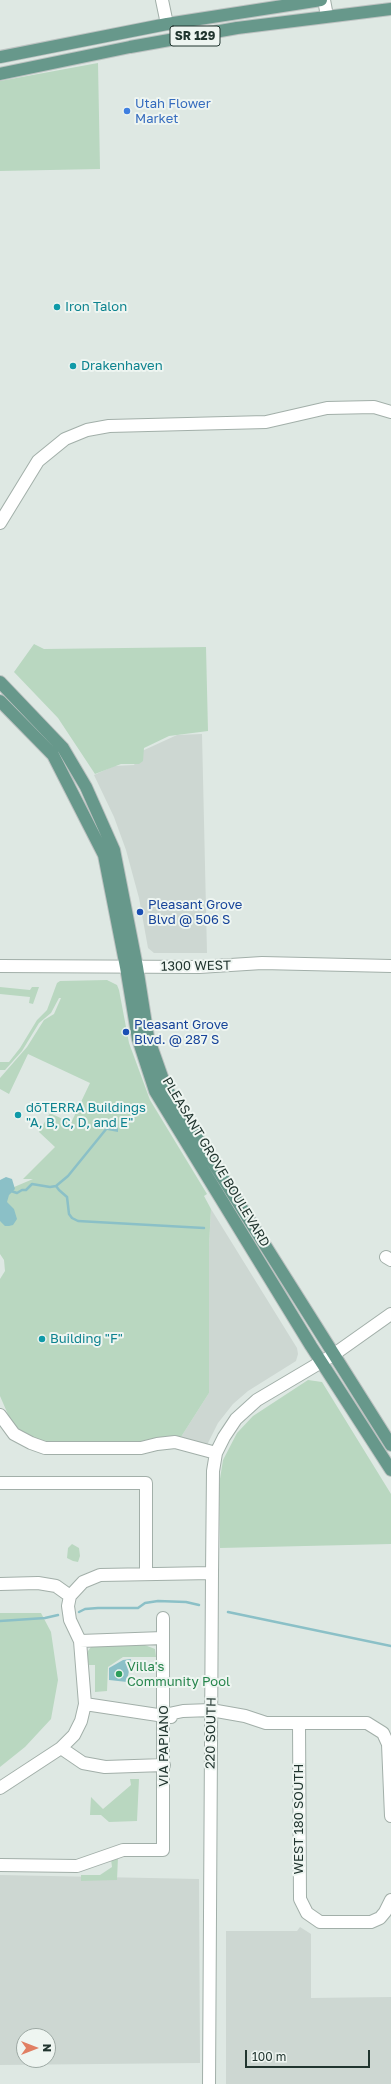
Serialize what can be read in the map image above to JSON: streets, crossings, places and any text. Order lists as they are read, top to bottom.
{
  "streets": {
    "main road": ["SR 129", "PLEASANT GROVE BOULEVARD"],
    "street": [
      "1300 WEST",
      "220 SOUTH",
      "VIA PAPIANO",
      "WEST 180 SOUTH"
    ]
  },
  "crossings": [
    ["1300 WEST", "PLEASANT GROVE BOULEVARD"],
    ["PLEASANT GROVE BOULEVARD", "220 SOUTH"]
  ],
  "places": [
    "Utah Flower Market",
    "Iron Talon",
    "Drakenhaven",
    "Pleasant Grove Blvd @ 506 S",
    "Pleasant Grove Blvd. @ 287 S",
    "dōTERRA Buildings \"A, B, C, D, and E\"",
    "Building \"F\"",
    "Villa's Community Pool"
  ],
  "scale_bar": "100 m",
  "north": "right"
}
